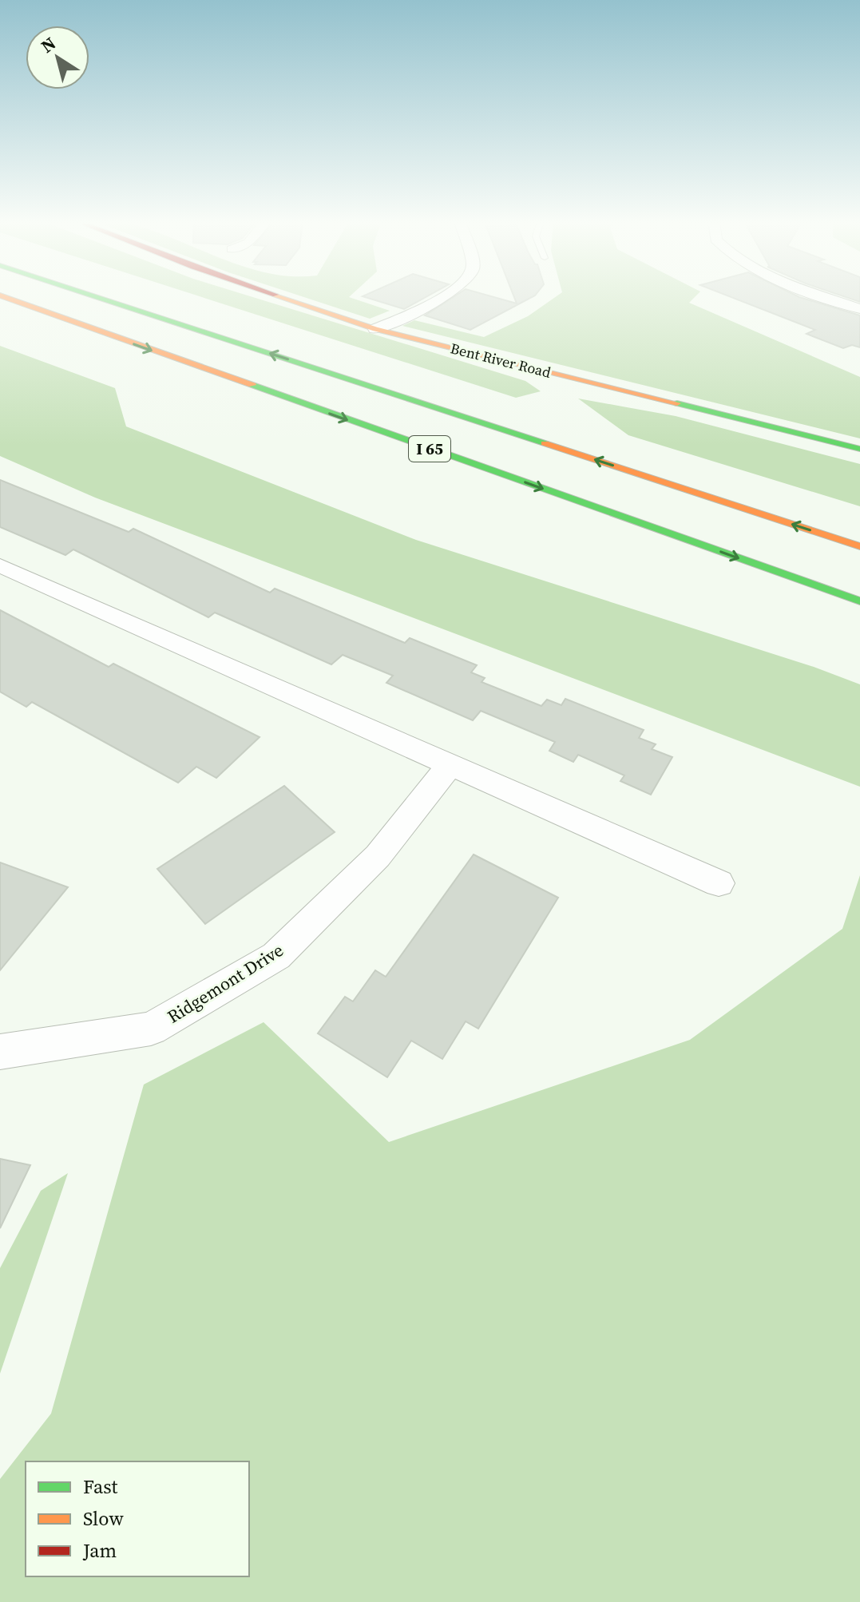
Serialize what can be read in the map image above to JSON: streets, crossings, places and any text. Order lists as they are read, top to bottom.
{
  "streets": {
    "main road": ["Bent River Road", "I 65"],
    "street": ["Ridgemont Drive"]
  },
  "legend": ["Fast", "Slow", "Jam"],
  "north": "top left"
}
